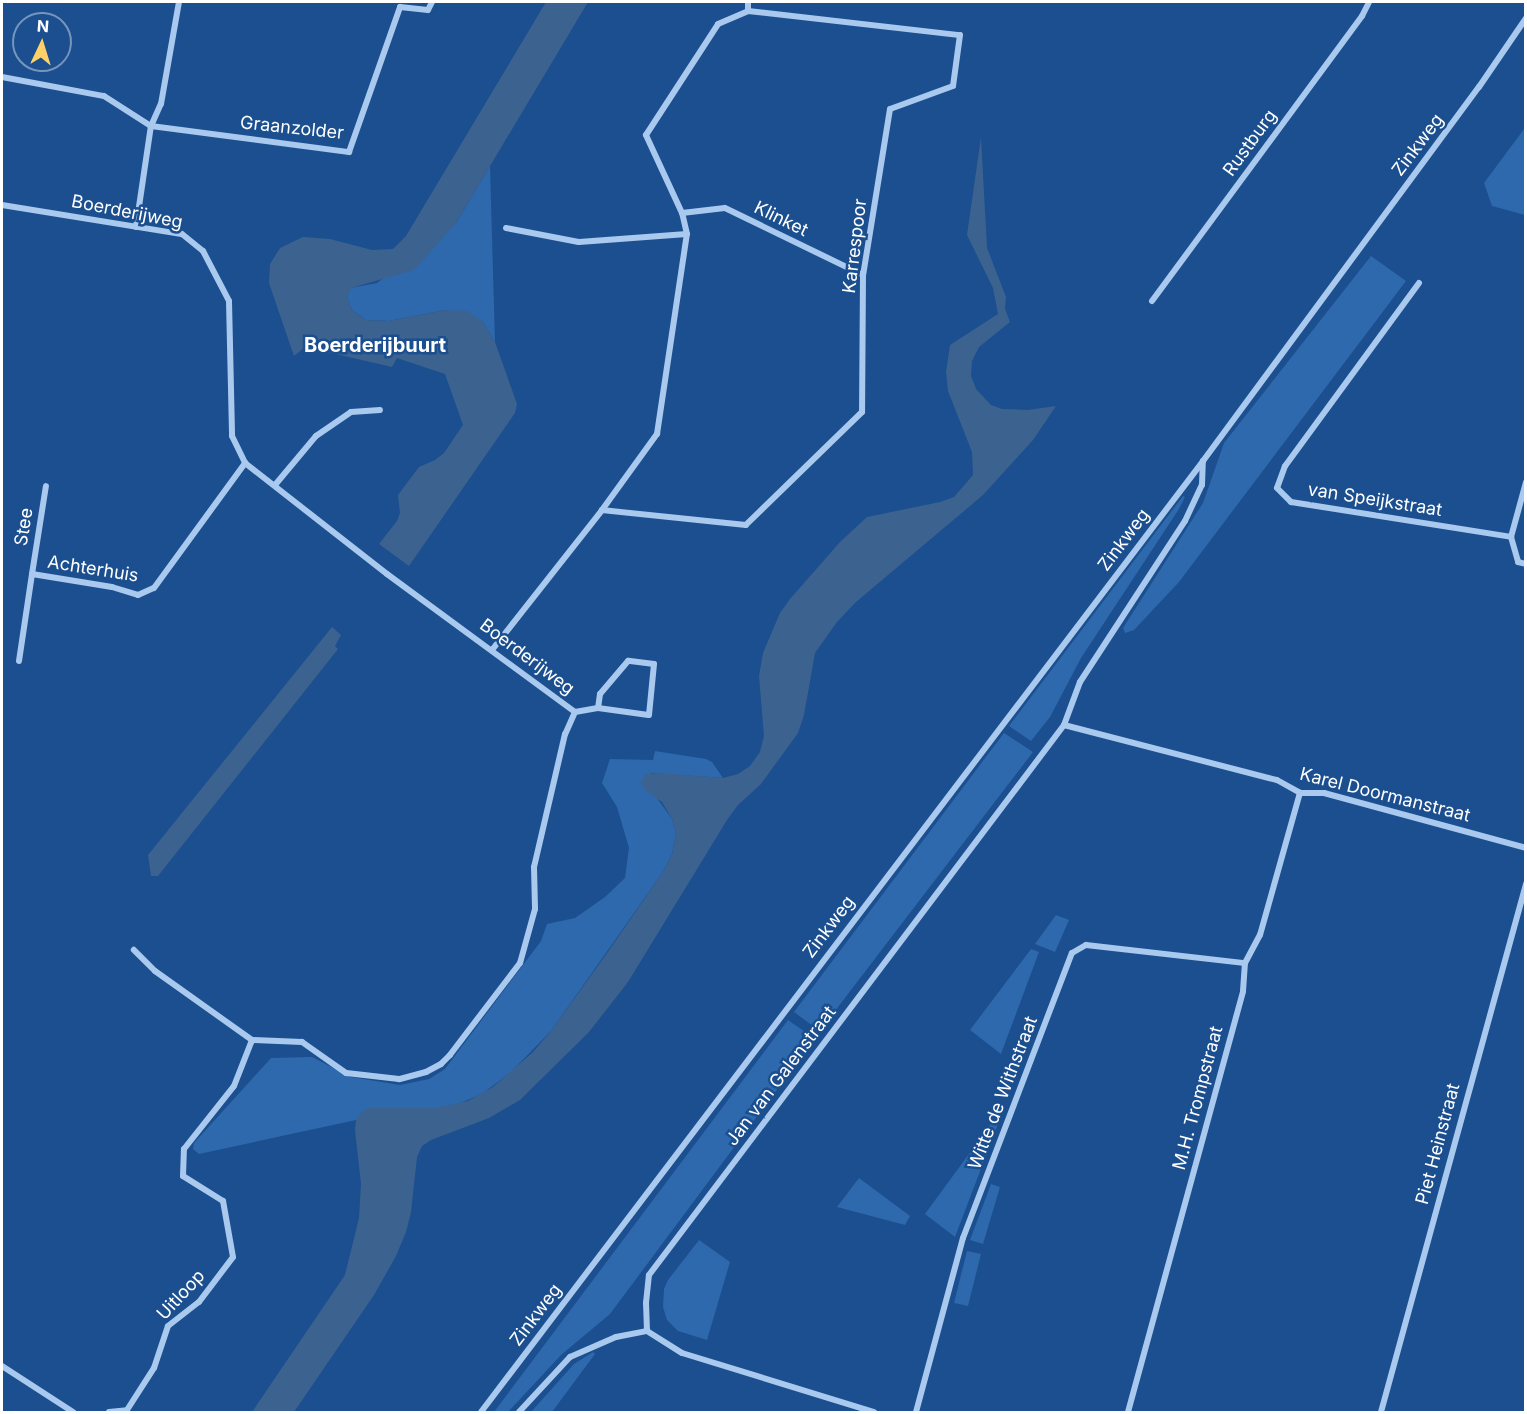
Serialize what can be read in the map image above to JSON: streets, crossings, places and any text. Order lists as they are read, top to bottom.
{
  "streets": {
    "street": [
      "Graanzolder",
      "Rustburg",
      "Zinkweg",
      "Boerderijweg",
      "Klinket",
      "Karrespoor",
      "van Speijkstraat",
      "Stee",
      "Achterhuis",
      "Karel Doormanstraat",
      "Jan van Galenstraat",
      "Witte de Withstraat",
      "M.H. Trompstraat",
      "Piet Heinstraat",
      "Uitloop"
    ]
  },
  "crossings": [
    ["Zinkweg", "Karel Doormanstraat"],
    ["Zinkweg", "Jan van Galenstraat"],
    ["Boerderijweg", "Karrespoor"],
    ["Boerderijweg", "Achterhuis"],
    ["Boerderijweg", "Uitloop"],
    ["Klinket", "Karrespoor"],
    ["Stee", "Achterhuis"],
    ["Karel Doormanstraat", "Jan van Galenstraat"],
    ["Karel Doormanstraat", "M.H. Trompstraat"],
    ["Witte de Withstraat", "M.H. Trompstraat"]
  ],
  "districts": ["Boerderijbuurt"],
  "north": "top"
}
